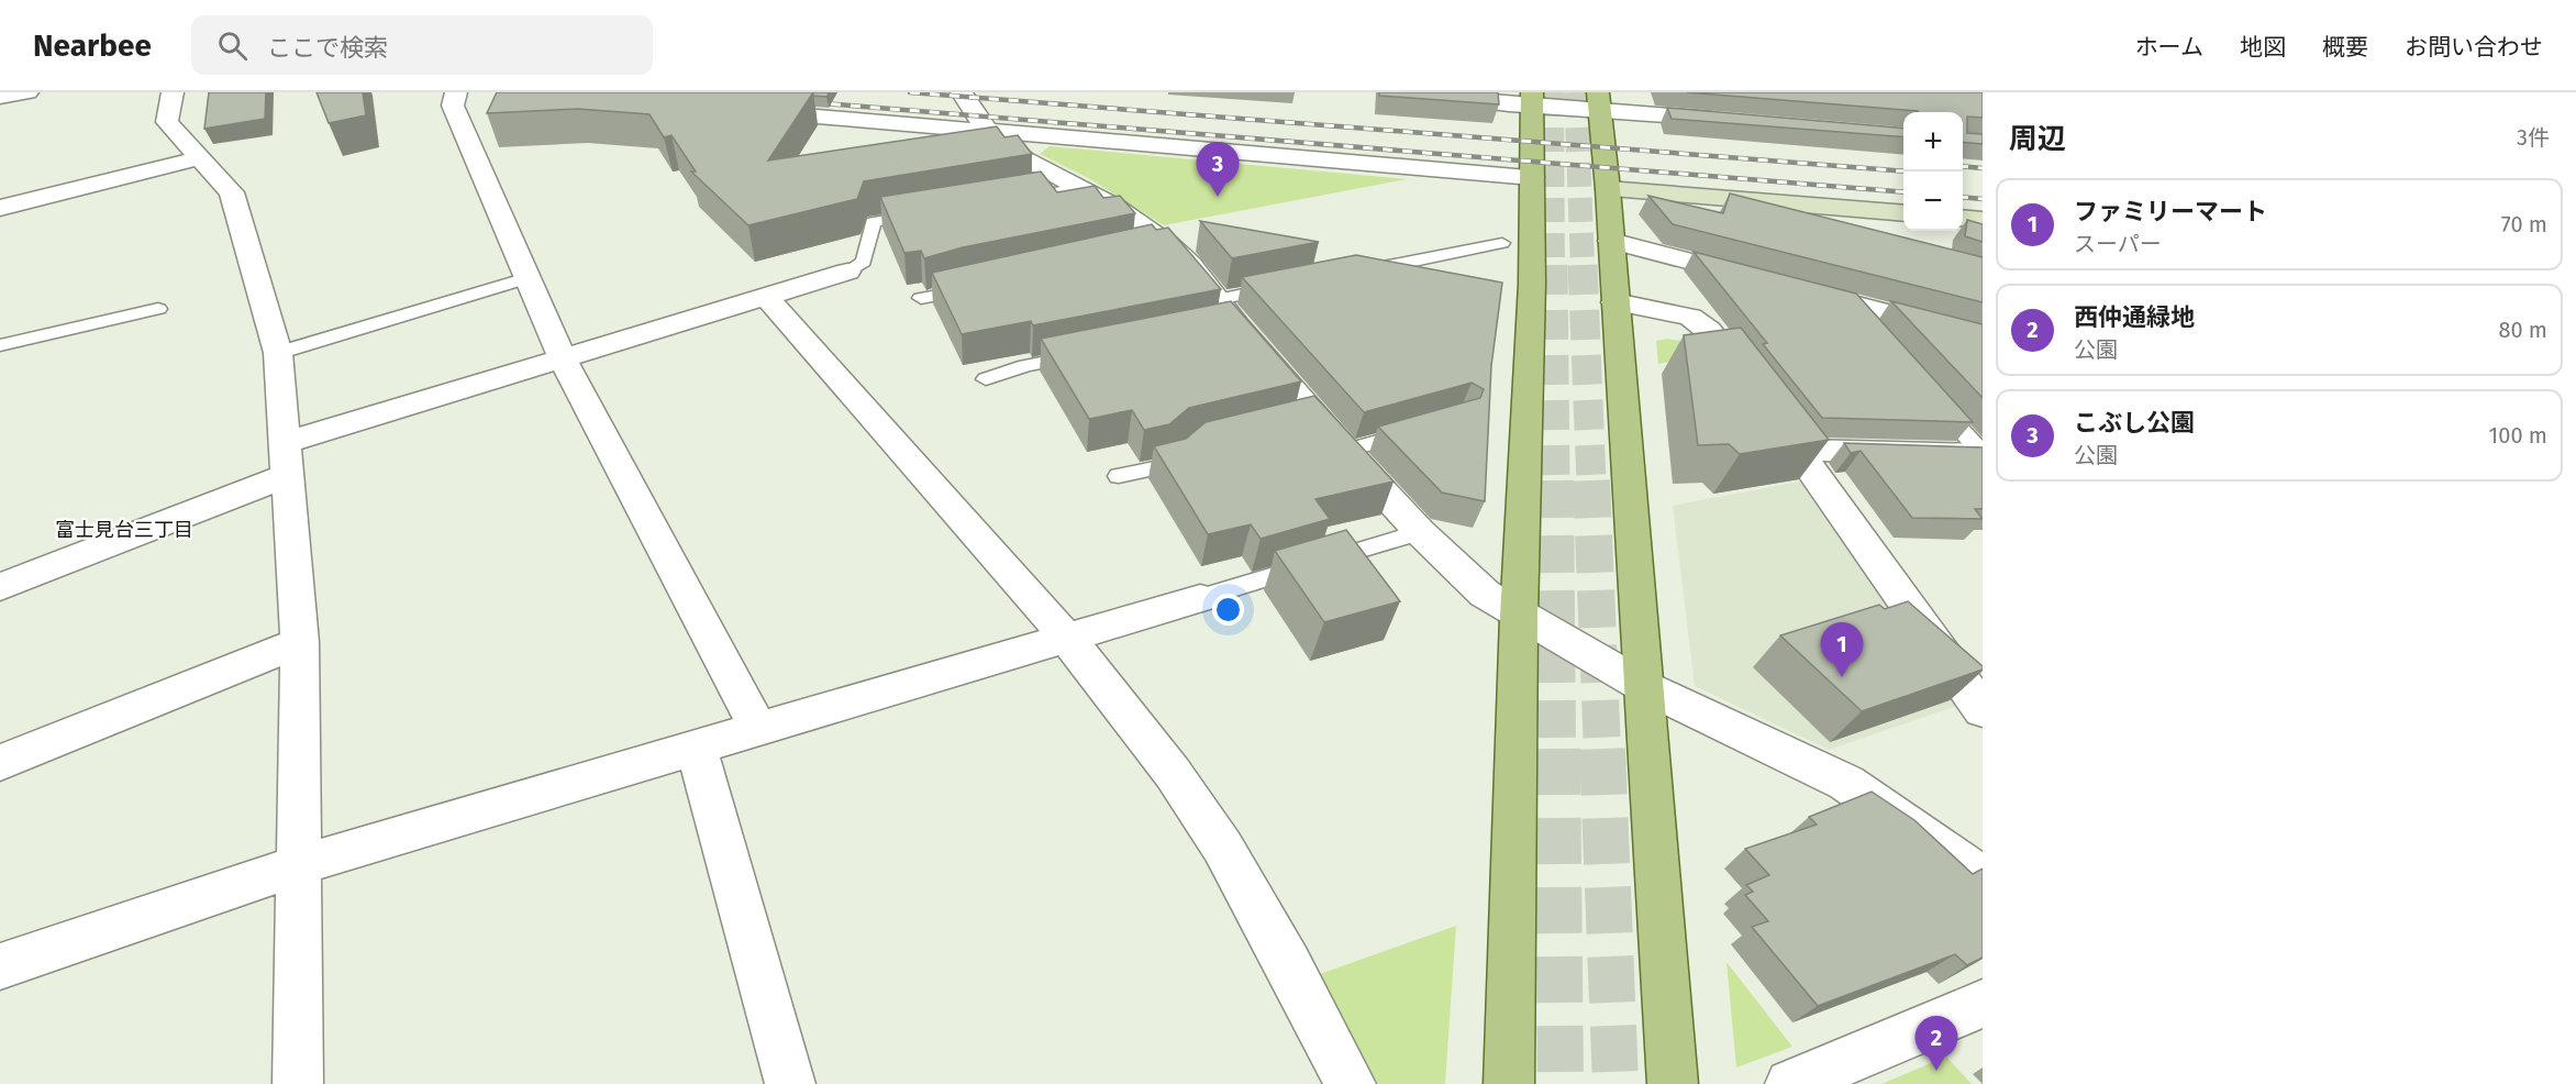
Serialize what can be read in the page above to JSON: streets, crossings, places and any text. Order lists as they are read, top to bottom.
{
  "districts": ["富士見台三丁目"],
  "page": {
    "header": "Nearbee",
    "search": "ここで検索",
    "nav": [
      "ホーム",
      "地図",
      "概要",
      "お問い合わせ"
    ],
    "heading": ["周辺", "3件"],
    "map_buttons": ["+", "−"],
    "pins": ["3", "1", "2"],
    "list": [
      {
        "mark": "1",
        "name": "ファミリーマート",
        "note": "スーパー",
        "value": "70 m"
      },
      {
        "mark": "2",
        "name": "西仲通緑地",
        "note": "公園",
        "value": "80 m"
      },
      {
        "mark": "3",
        "name": "こぶし公園",
        "note": "公園",
        "value": "100 m"
      }
    ]
  }
}
